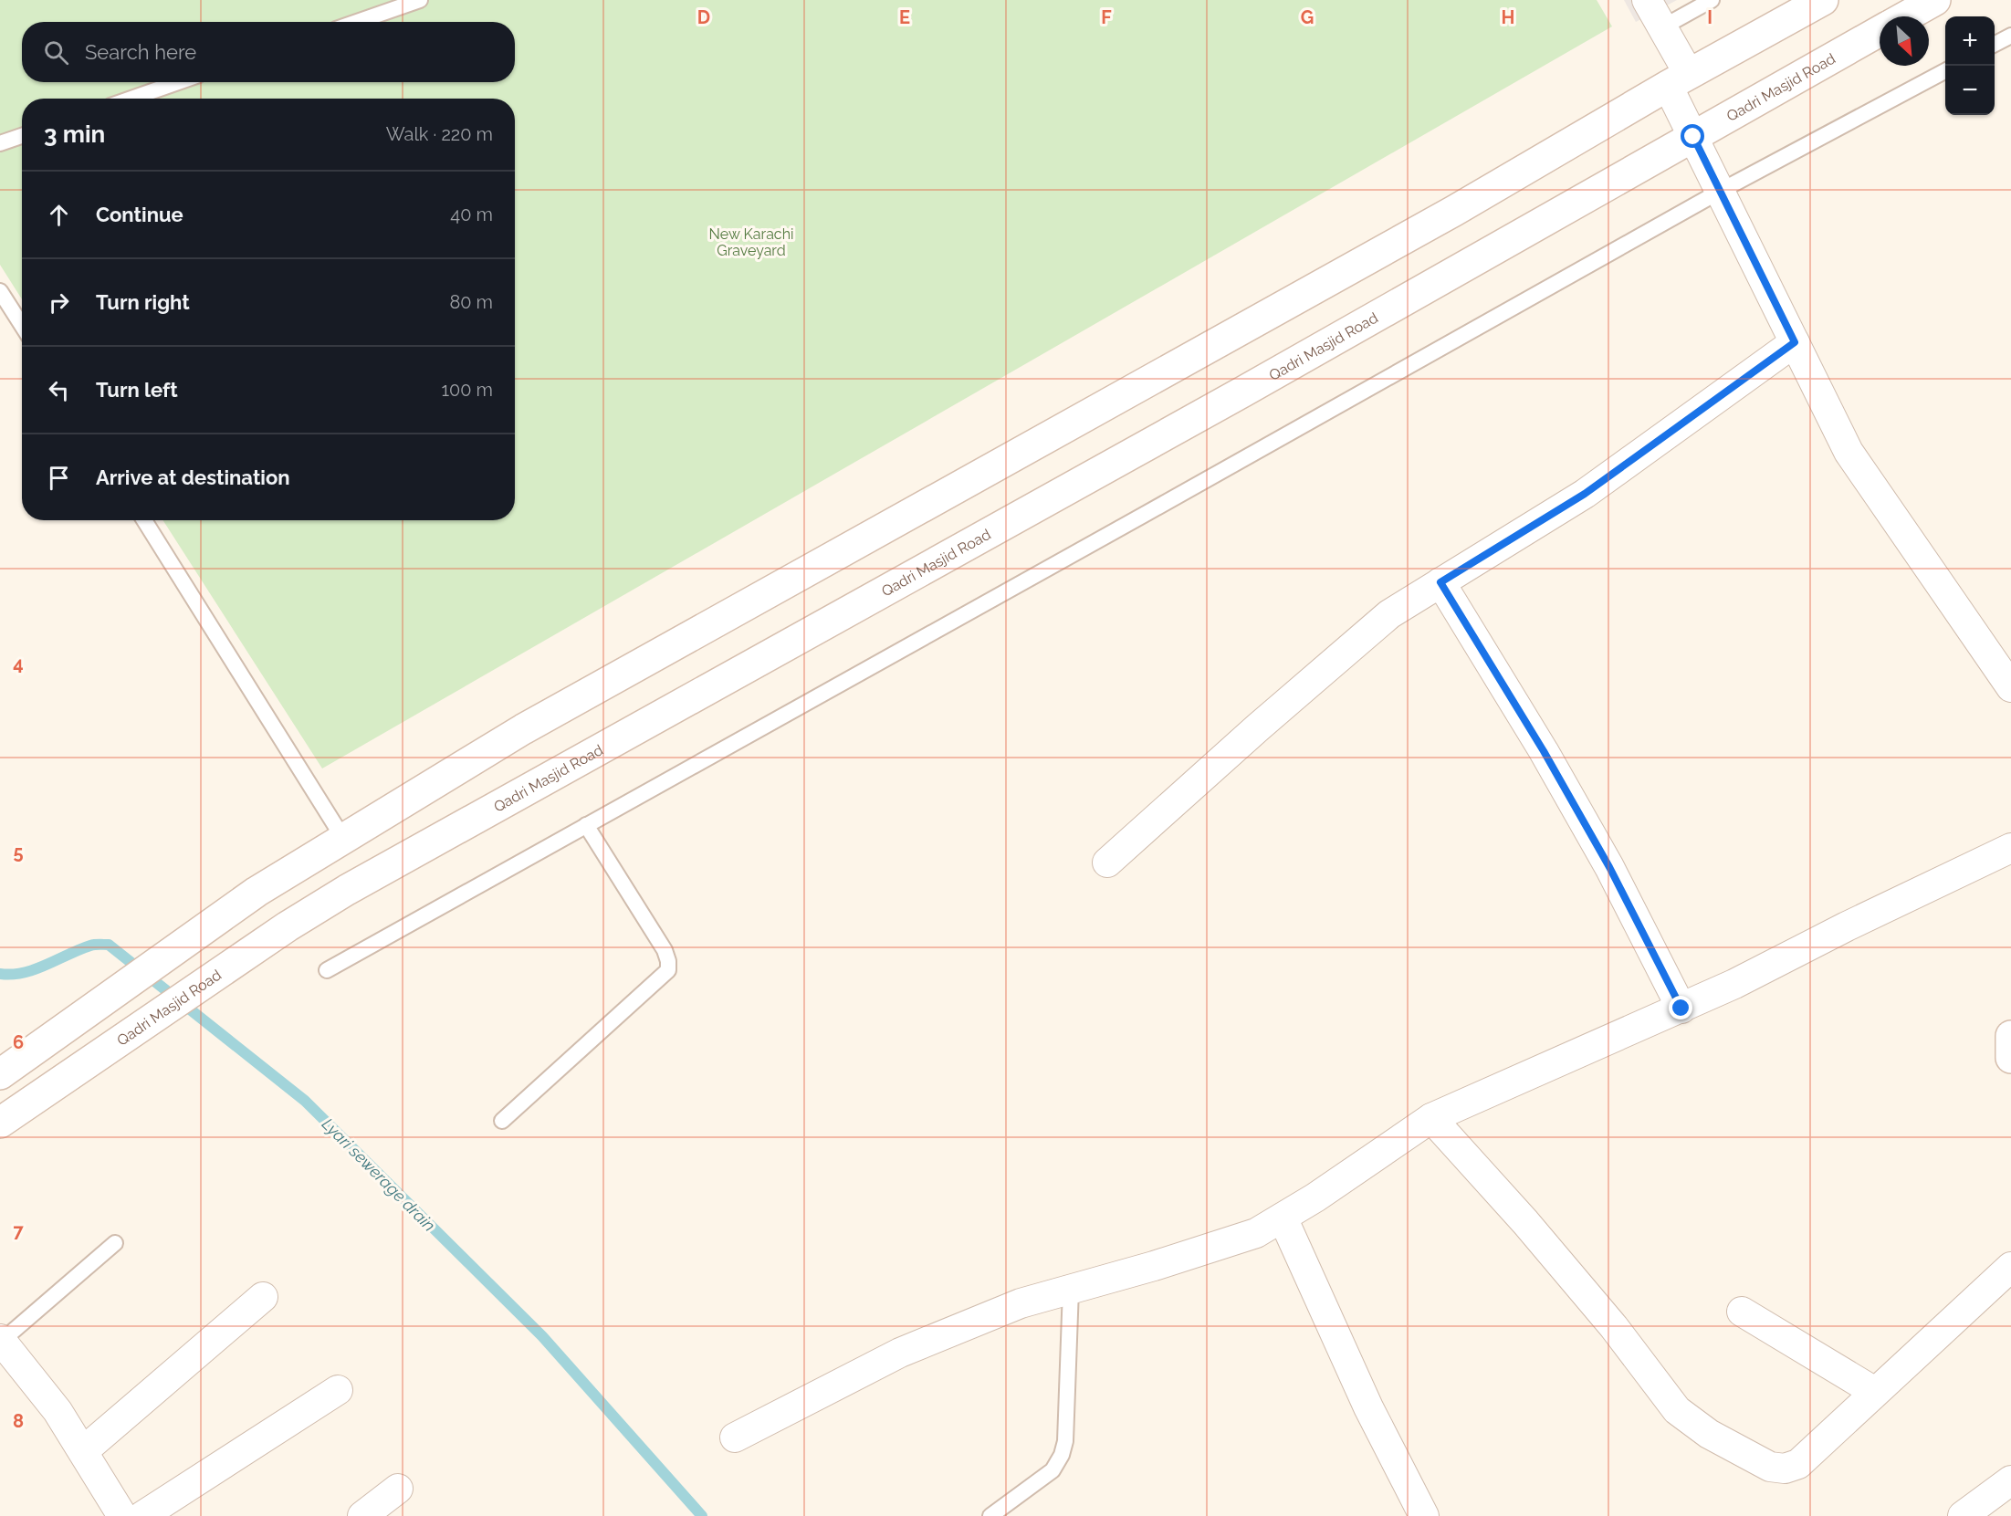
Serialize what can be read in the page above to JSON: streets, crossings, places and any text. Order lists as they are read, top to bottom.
{
  "streets": {
    "street": ["Qadri Masjid Road"]
  },
  "water": ["Lyari sewerage drain"],
  "parks": ["New Karachi Graveyard"],
  "north": "bottom right",
  "page": {
    "map_buttons": ["+", "−"],
    "search": "Search here",
    "heading": ["3 min", "Walk · 220 m"],
    "list": [
      ["Continue", "40 m"],
      ["Turn right", "80 m"],
      ["Turn left", "100 m"],
      "Arrive at destination"
    ]
  },
  "grid": {
    "columns": [
      "D",
      "E",
      "F",
      "G",
      "H",
      "I"
    ],
    "rows": [
      "4",
      "5",
      "6",
      "7",
      "8"
    ]
  }
}
